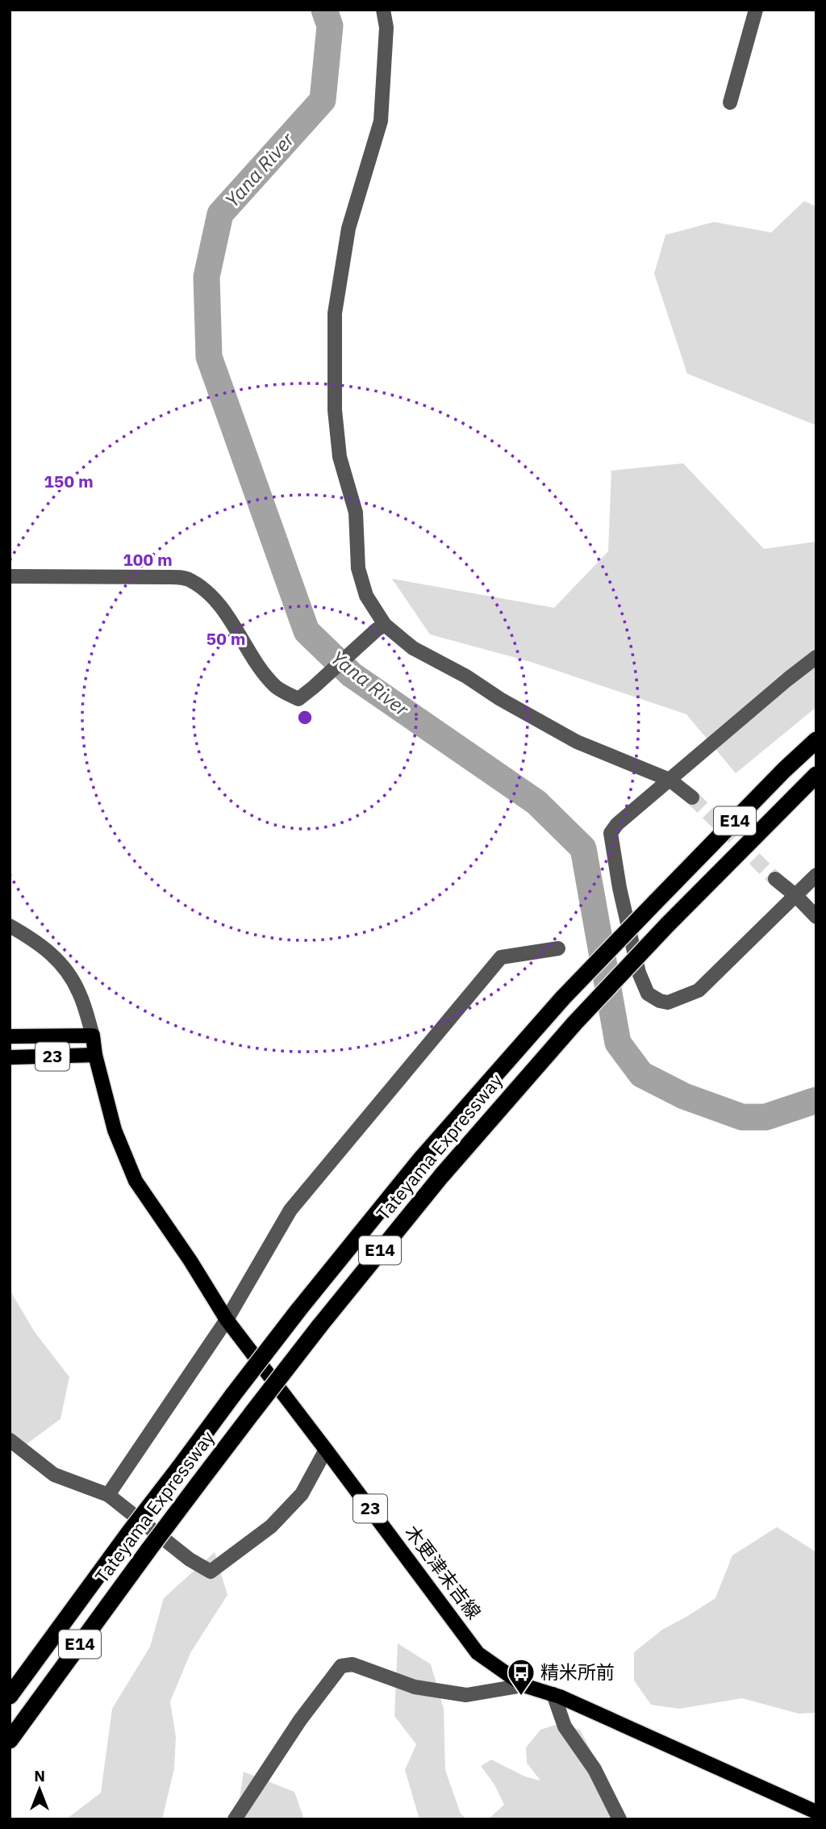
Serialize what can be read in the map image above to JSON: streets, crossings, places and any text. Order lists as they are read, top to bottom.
{
  "streets": {
    "highway": ["E14", "Tateyama Expressway"],
    "main road": ["23", "木更津末吉線"]
  },
  "crossings": [
    ["23", "木更津末吉線"]
  ],
  "water": ["Yana River"],
  "places": {
    "bus stop": ["精米所前"]
  },
  "north": "top",
  "rings": ["150 m", "100 m", "50 m"]
}
